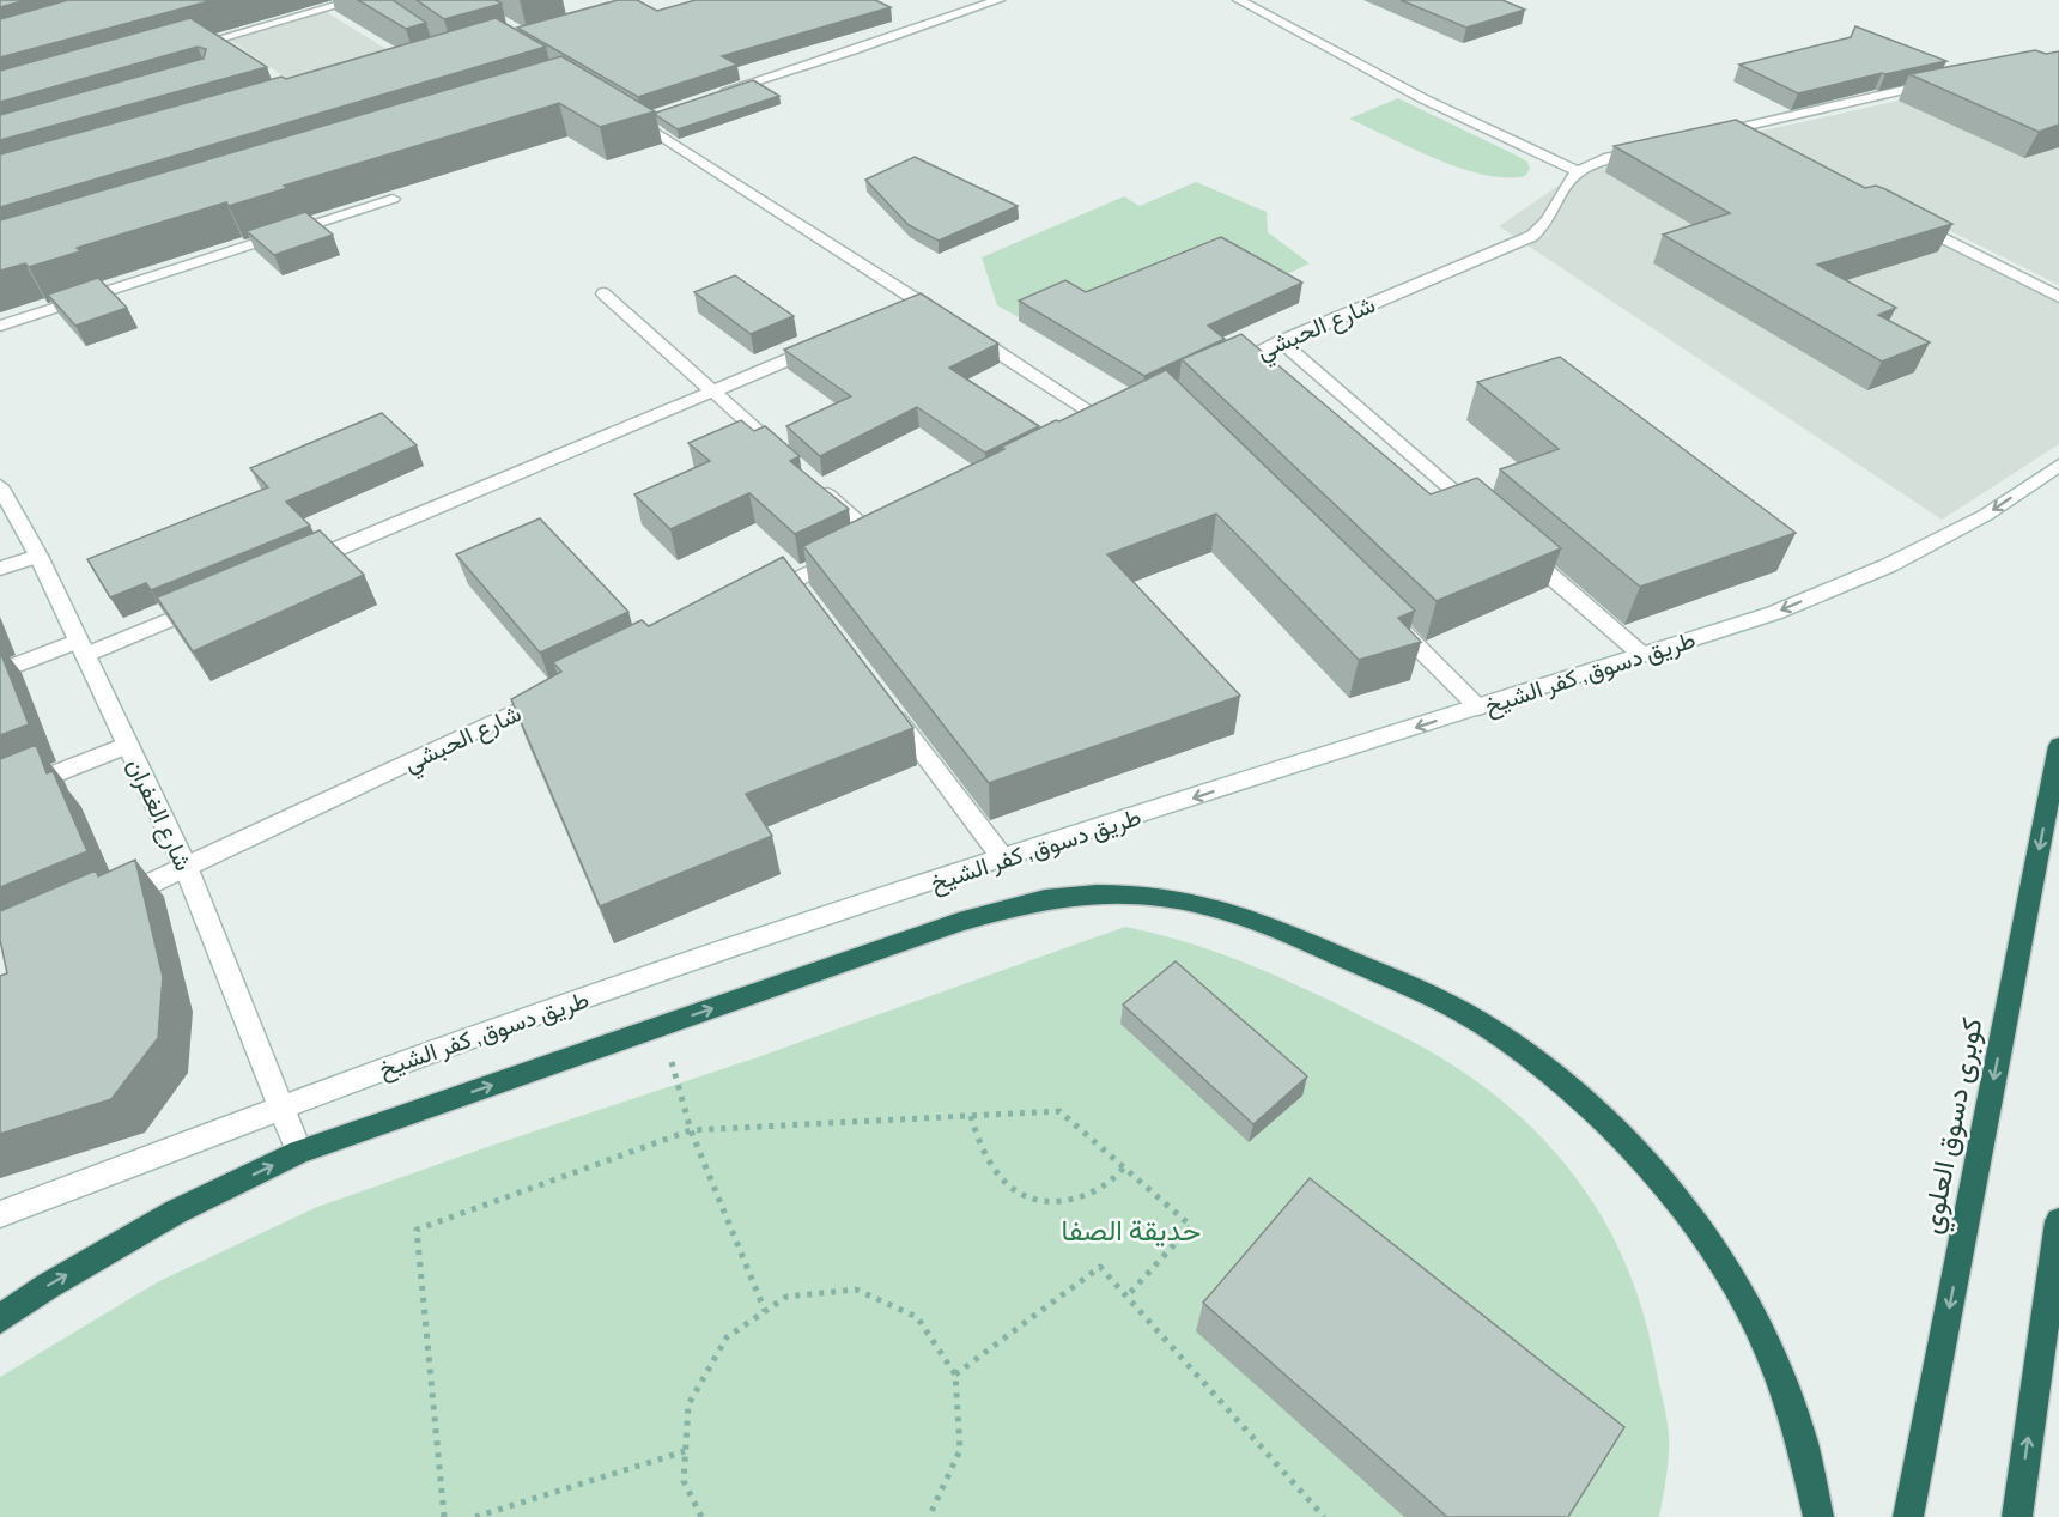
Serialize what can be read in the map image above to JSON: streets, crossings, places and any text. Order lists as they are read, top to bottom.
{
  "streets": {
    "highway": ["كوبرى دسوق العلوي"],
    "street": ["شارع الحبشي", "طريق دسوق, كفر الشيخ", "شارع الغفران"]
  },
  "crossings": [
    ["شارع الحبشي", "شارع الغفران"],
    ["طريق دسوق, كفر الشيخ", "شارع الغفران"]
  ],
  "one_way": ["طريق دسوق, كفر الشيخ"],
  "parks": ["حديقة الصفا"]
}
